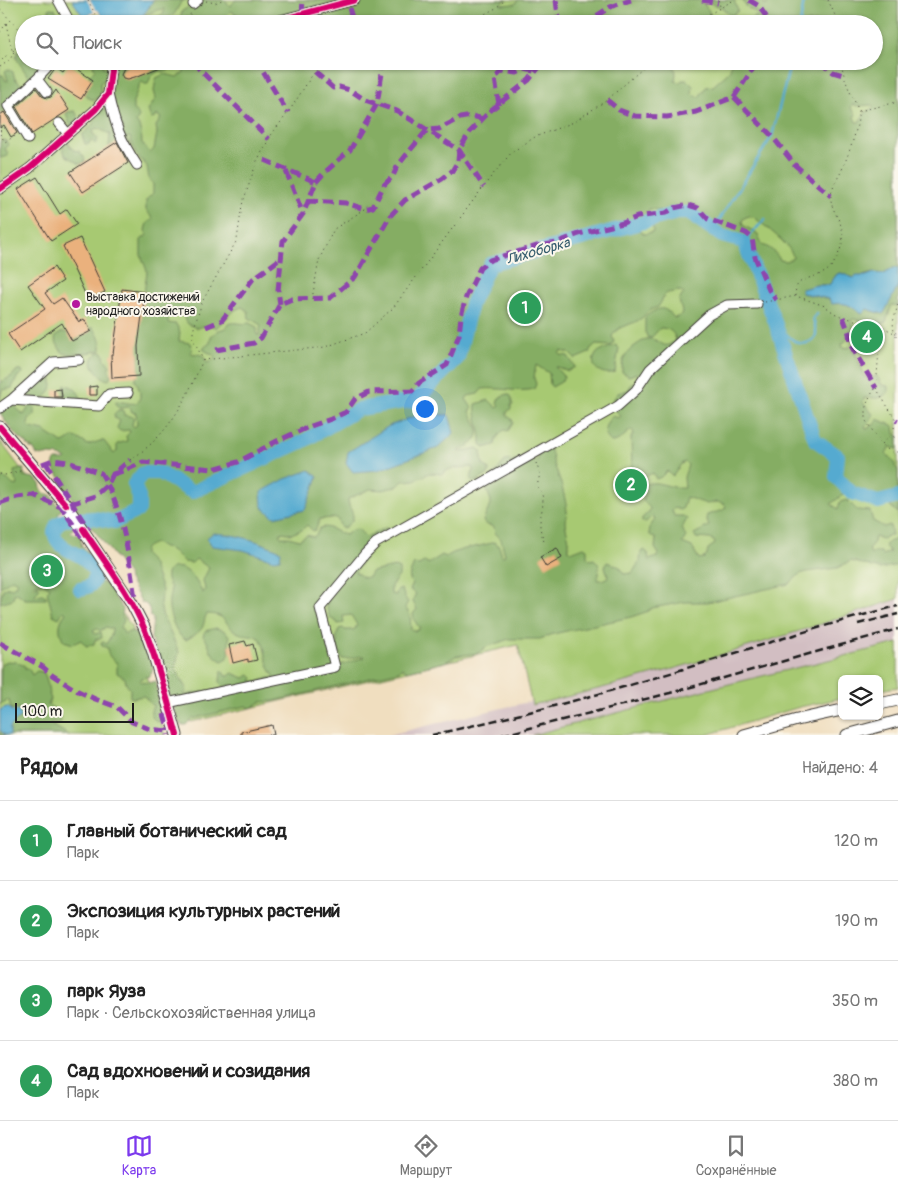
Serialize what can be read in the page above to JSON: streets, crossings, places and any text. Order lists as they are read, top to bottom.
{
  "water": ["Лихоборка"],
  "places": ["Выставка достижений народного хозяйства"],
  "scale_bar": "100 m",
  "page": {
    "search": "Поиск",
    "pins": [
      "1",
      "4",
      "2",
      "3"
    ],
    "scale": "100 m",
    "heading": ["Рядом", "Найдено: 4"],
    "list": [
      {
        "mark": "1",
        "name": "Главный ботанический сад",
        "note": "Парк",
        "value": "120 m"
      },
      {
        "mark": "2",
        "name": "Экспозиция культурных растений",
        "note": "Парк",
        "value": "190 m"
      },
      {
        "mark": "3",
        "name": "парк Яуза",
        "note": "Парк · Сельскохозяйственная улица",
        "value": "350 m"
      },
      {
        "mark": "4",
        "name": "Сад вдохновений и созидания",
        "note": "Парк",
        "value": "380 m"
      }
    ],
    "nav": ["Карта", "Маршрут", "Сохранённые"]
  }
}
